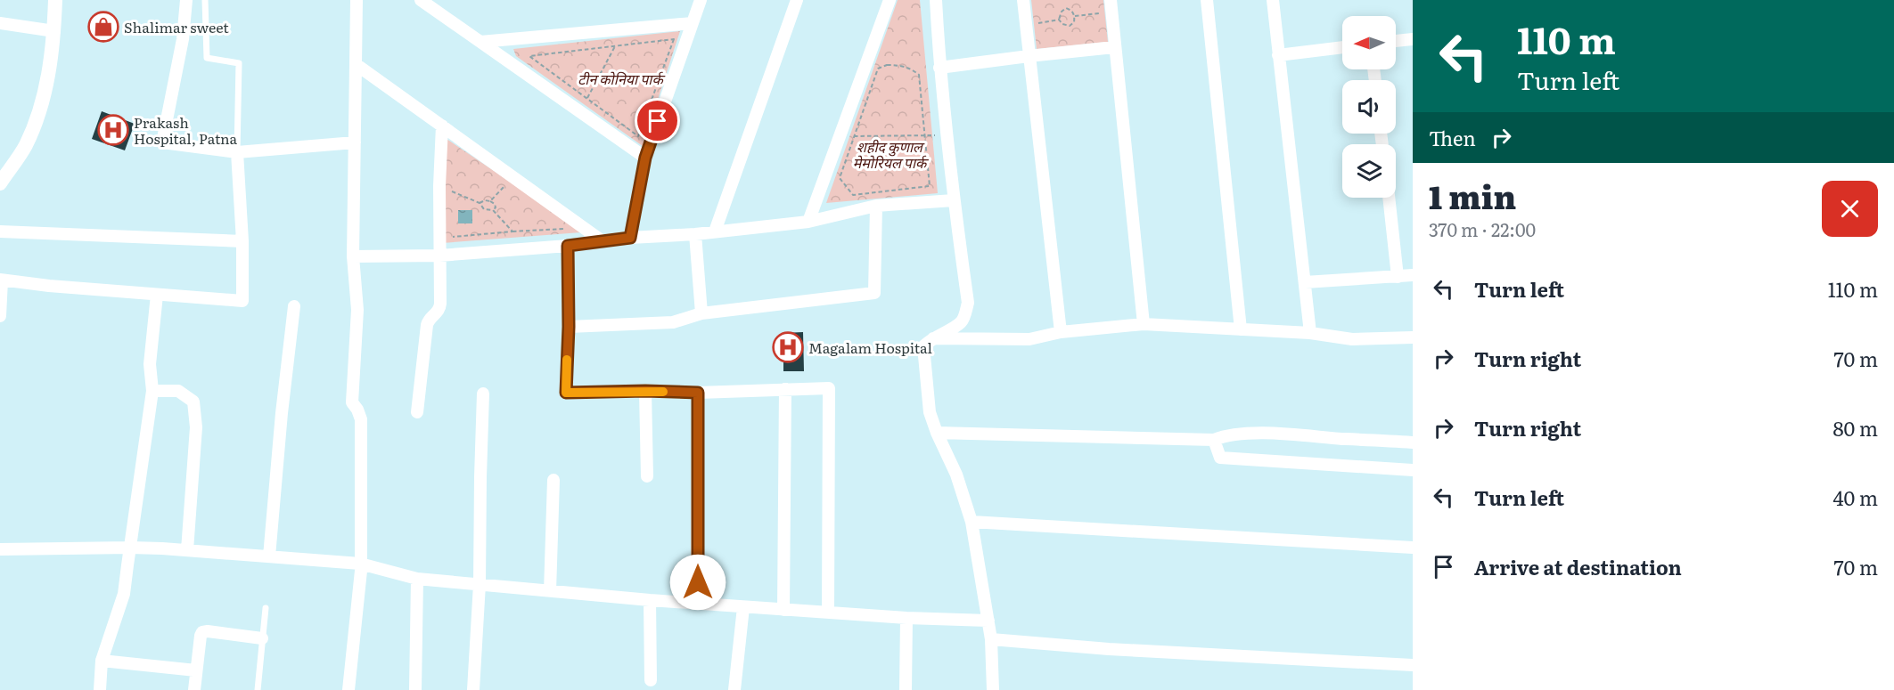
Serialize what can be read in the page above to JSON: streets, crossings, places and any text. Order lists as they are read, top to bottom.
{
  "parks": ["टीन कोनिया पार्क", "शहीद कुणाल मेमोरियल पार्क"],
  "places": {
    "shop": ["Shalimar sweet"],
    "hospital": ["Prakash Hospital, Patna", "Magalam Hospital"]
  },
  "north": "left",
  "page": {
    "turn": ["110 m", "Turn left"],
    "then": "Then",
    "heading": ["1 min", "370 m · 22:00"],
    "list": [
      {
        "name": "Turn left",
        "value": "110 m"
      },
      {
        "name": "Turn right",
        "value": "70 m"
      },
      {
        "name": "Turn right",
        "value": "80 m"
      },
      {
        "name": "Turn left",
        "value": "40 m"
      },
      {
        "name": "Arrive at destination",
        "value": "70 m"
      }
    ]
  }
}
